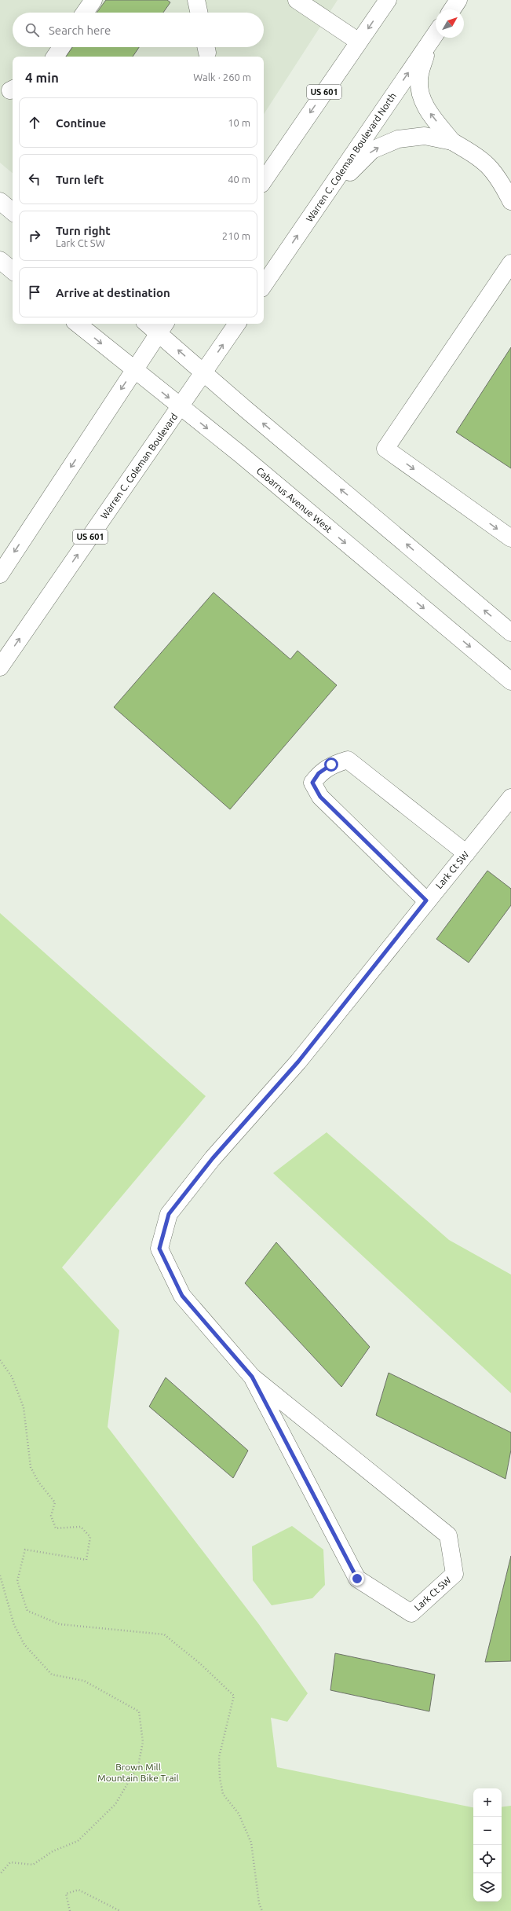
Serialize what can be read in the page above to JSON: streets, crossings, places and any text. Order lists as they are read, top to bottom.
{
  "streets": {
    "main road": [
      "US 601",
      "Warren C. Coleman Boulevard North",
      "Warren C. Coleman Boulevard",
      "Cabarrus Avenue West",
      "Lark Ct SW"
    ]
  },
  "crossings": [
    ["US 601", "Warren C. Coleman Boulevard"],
    ["Warren C. Coleman Boulevard", "Cabarrus Avenue West"]
  ],
  "parks": ["Brown Mill Mountain Bike Trail"],
  "north": "top right",
  "page": {
    "search": "Search here",
    "heading": ["4 min", "Walk · 260 m"],
    "list": [
      ["Continue", "10 m"],
      ["Turn left", "40 m"],
      ["Turn right", "Lark Ct SW", "210 m"],
      "Arrive at destination"
    ],
    "map_buttons": ["+", "−"]
  }
}
